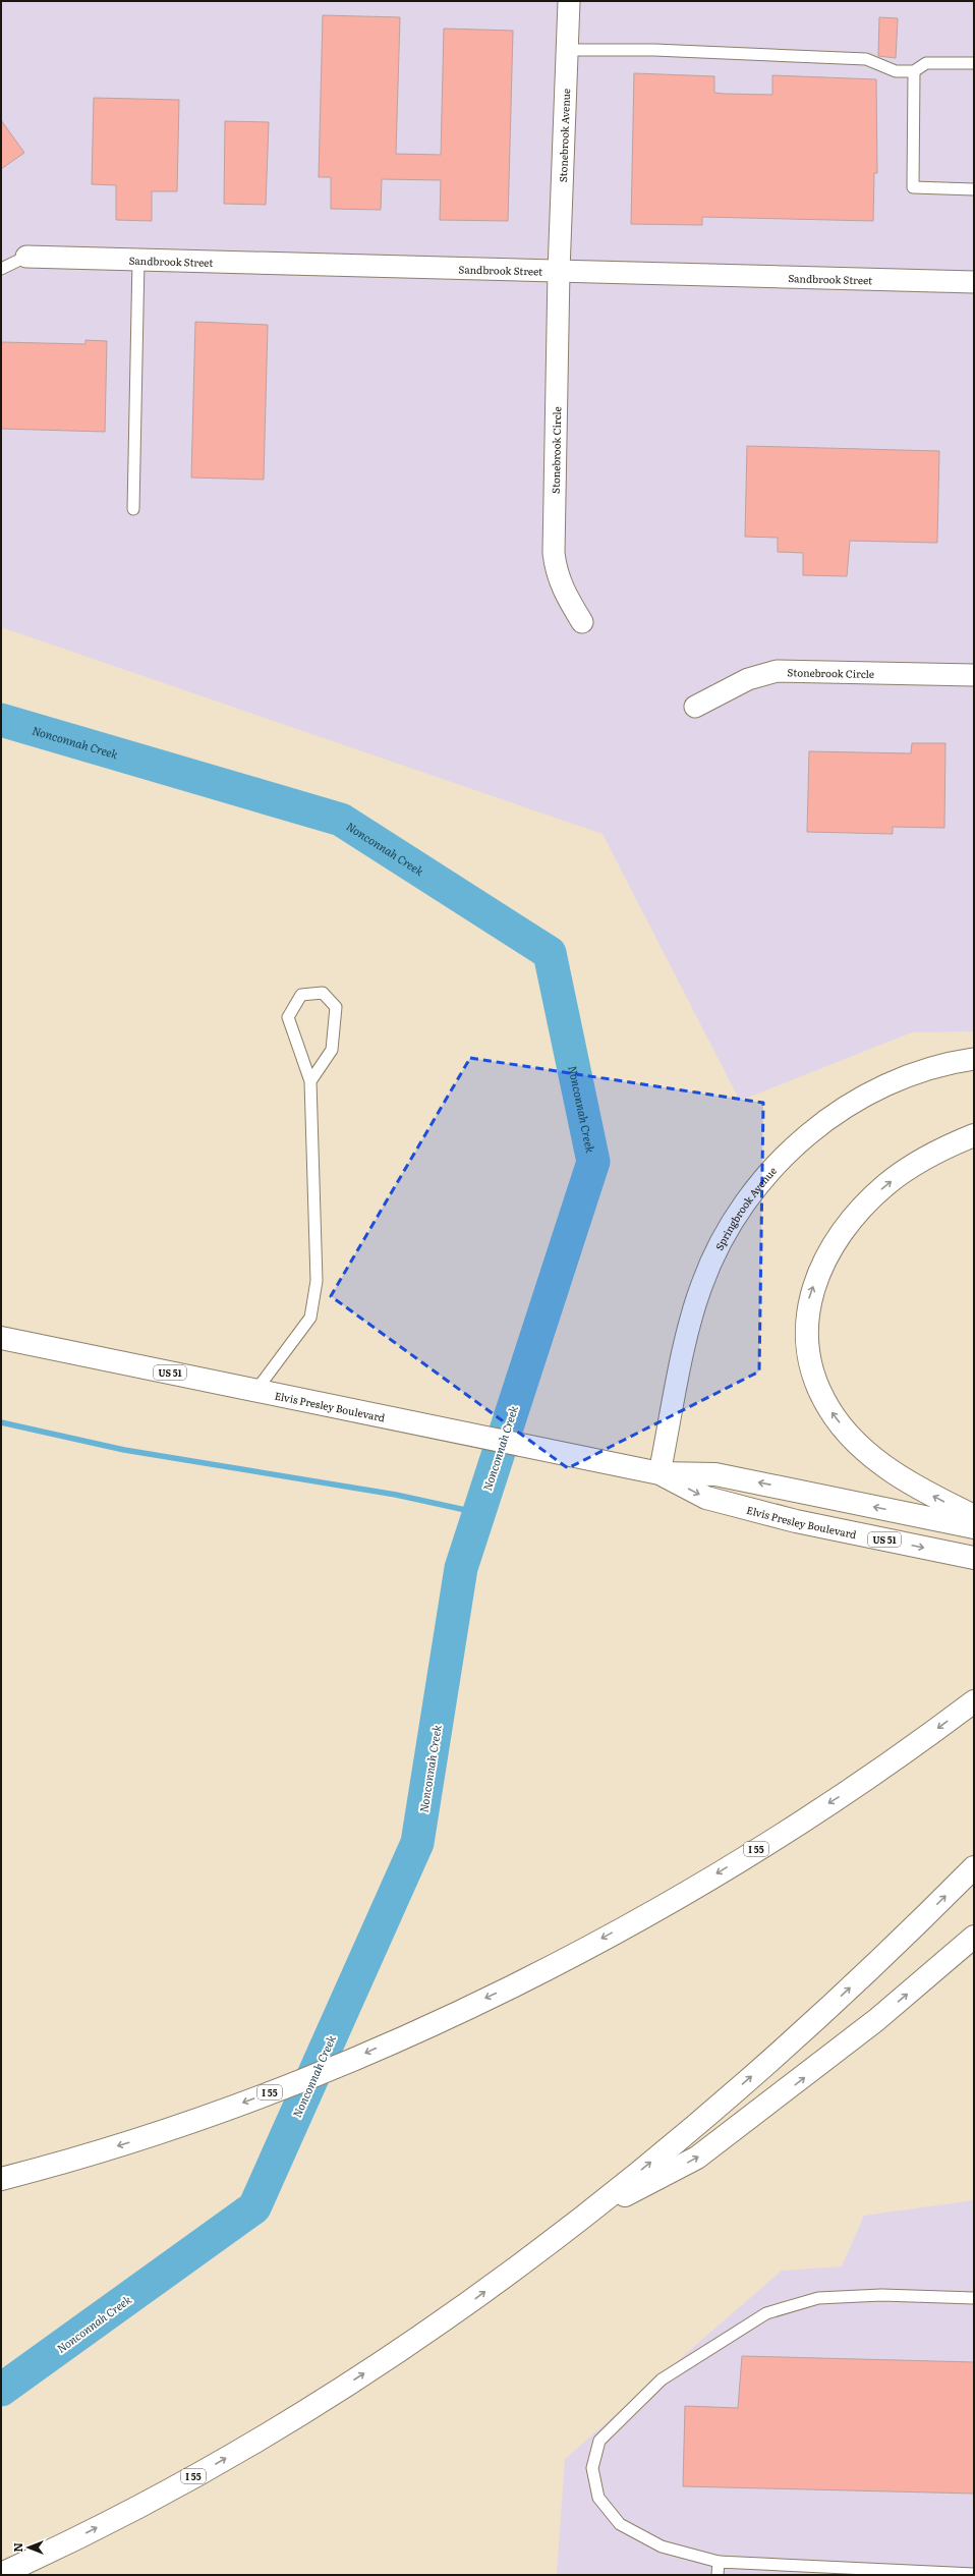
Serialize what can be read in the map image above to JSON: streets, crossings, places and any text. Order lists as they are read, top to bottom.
{
  "streets": {
    "main road": ["US 51", "Elvis Presley Boulevard", "I 55"],
    "street": [
      "Stonebrook Avenue",
      "Sandbrook Street",
      "Stonebrook Circle",
      "Springbrook Avenue"
    ]
  },
  "crossings": [
    ["Stonebrook Avenue", "Sandbrook Street"],
    ["Stonebrook Avenue", "Stonebrook Circle"],
    ["Sandbrook Street", "Stonebrook Circle"],
    ["Springbrook Avenue", "Elvis Presley Boulevard"]
  ],
  "water": ["Nonconnah Creek"],
  "north": "left"
}
